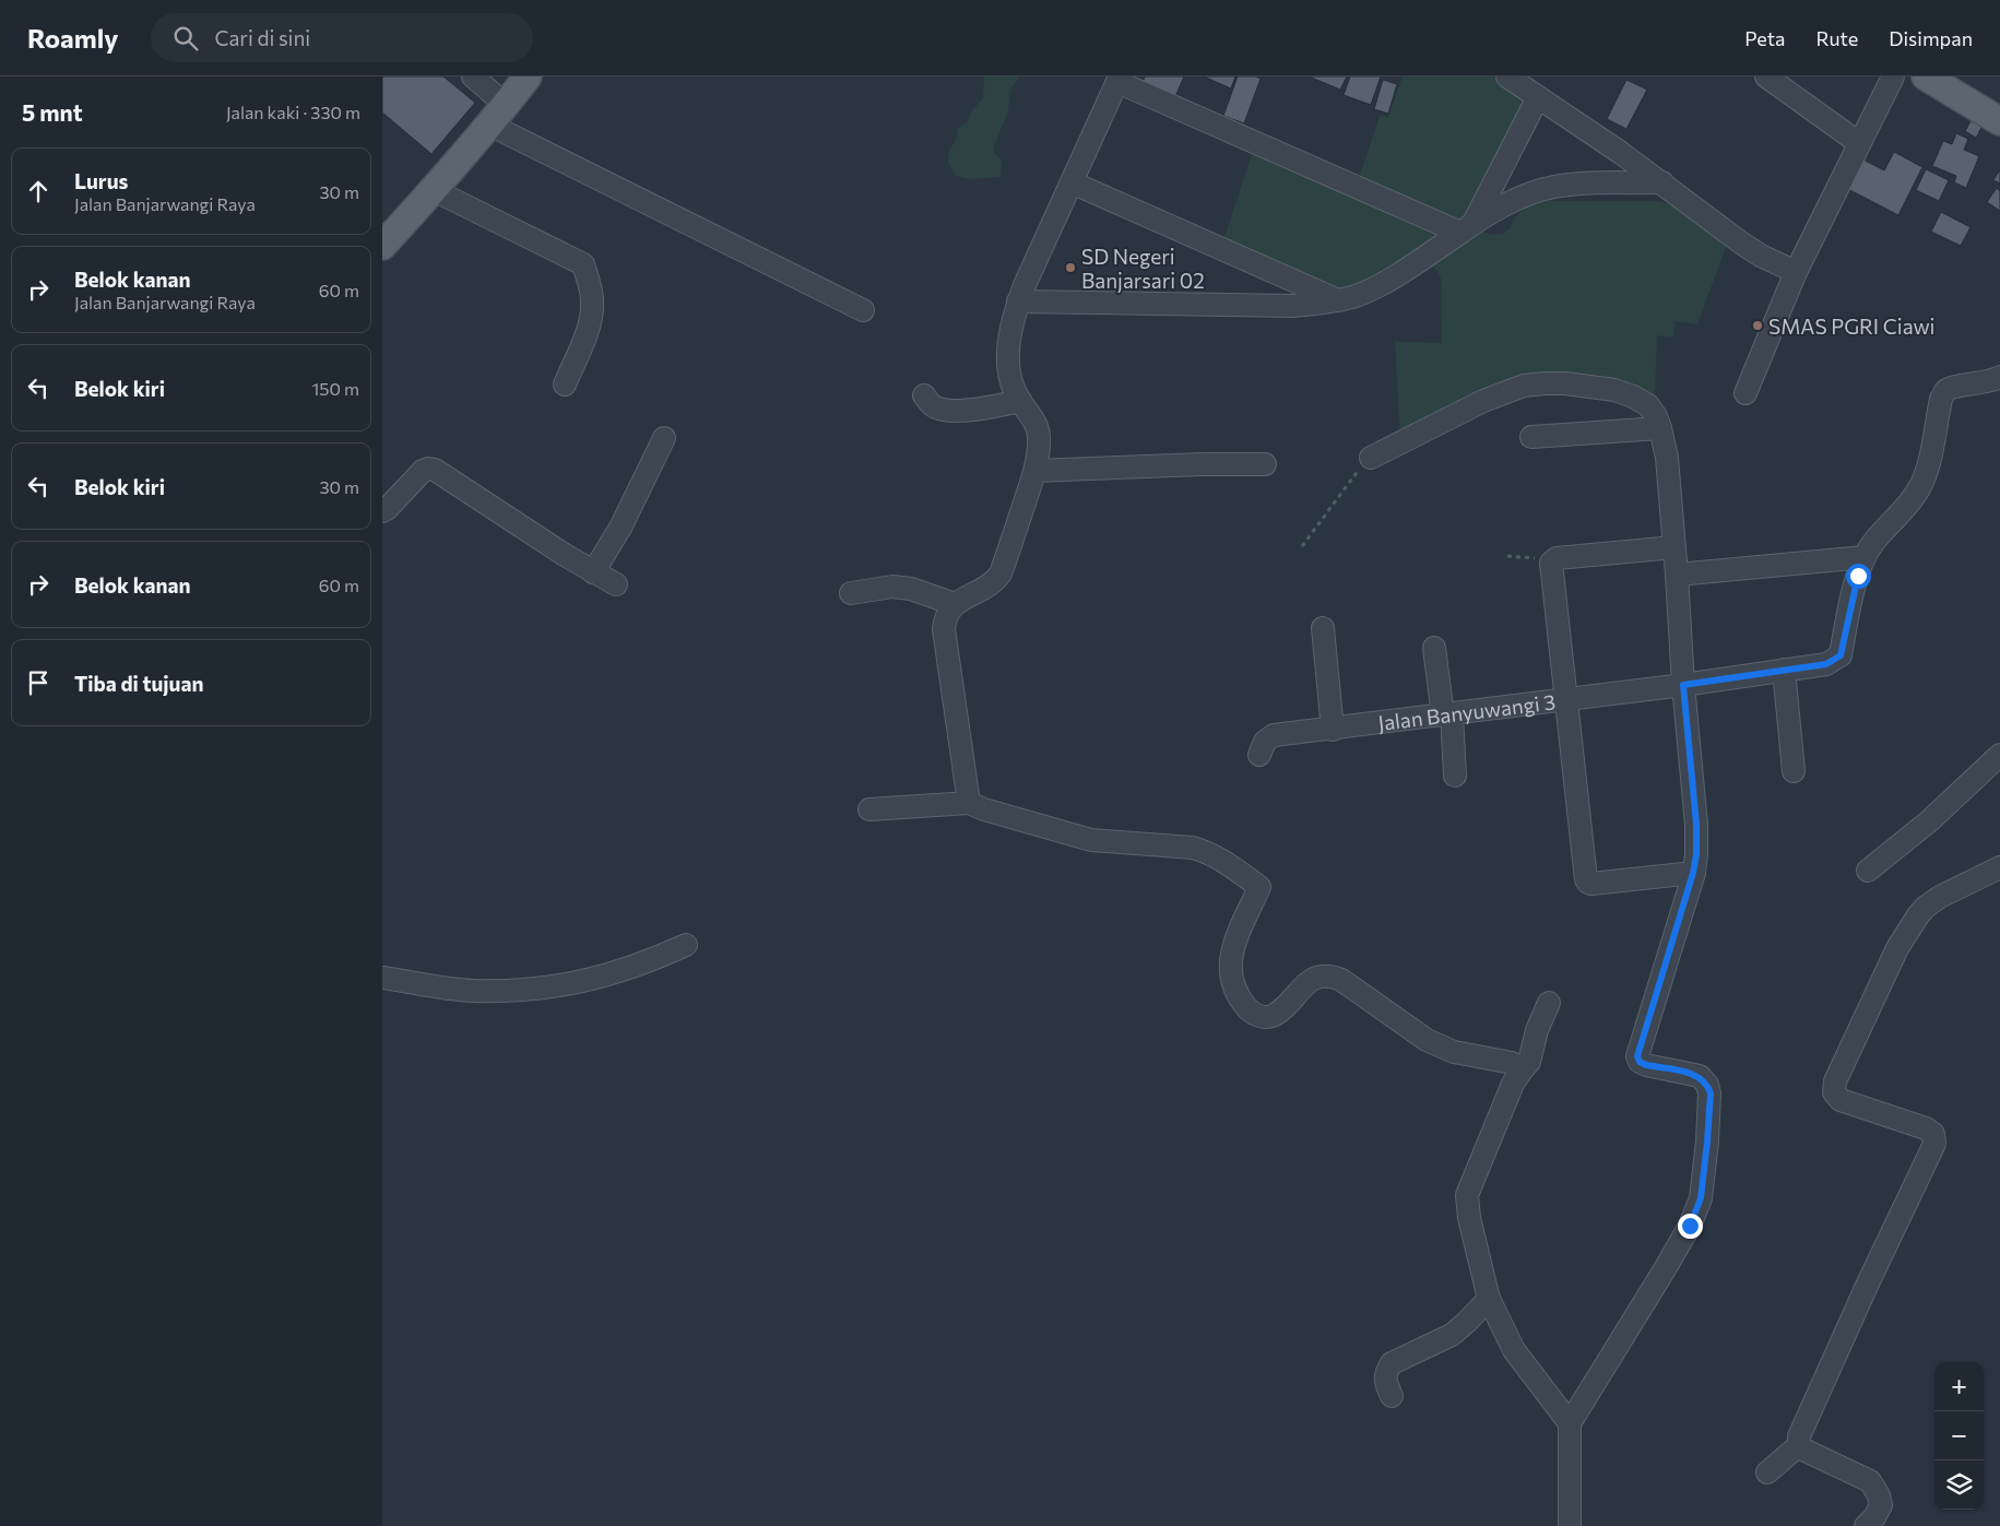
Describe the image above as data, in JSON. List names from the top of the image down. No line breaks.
{"streets":{"street":["Jalan Banyuwangi 3"]},"places":["SD Negeri Banjarsari 02","SMAS PGRI Ciawi"],"page":{"header":"Roamly","search":"Cari di sini","nav":["Peta","Rute","Disimpan"],"heading":["5 mnt","Jalan kaki · 330 m"],"list":[["Lurus","Jalan Banjarwangi Raya","30 m"],["Belok kanan","Jalan Banjarwangi Raya","60 m"],["Belok kiri","150 m"],["Belok kiri","30 m"],["Belok kanan","60 m"],"Tiba di tujuan"],"map_buttons":["+","−"]}}
